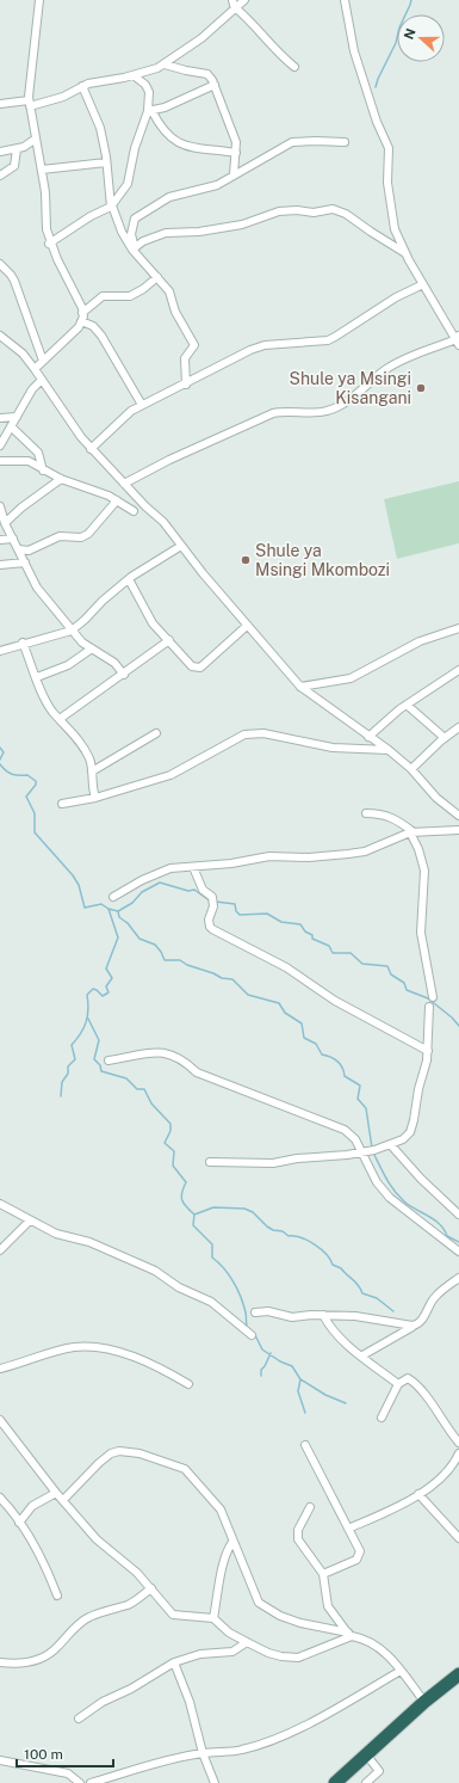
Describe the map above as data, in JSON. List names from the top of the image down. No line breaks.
{"places":["Shule ya Msingi Kisangani","Shule ya Msingi Mkombozi"],"scale_bar":"100 m","north":"left"}
